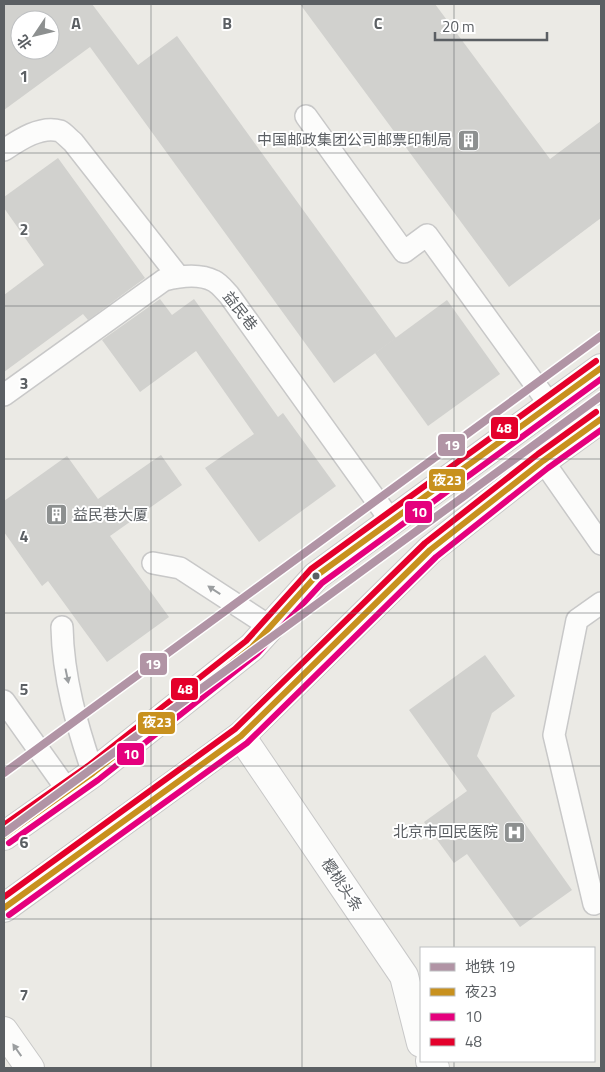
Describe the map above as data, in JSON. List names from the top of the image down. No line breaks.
{"streets":{"main road":["樱桃头条"],"lane":["益民巷"]},"places":{"building":["中国邮政集团公司邮票印制局","益民巷大厦"],"hospital":["北京市回民医院"]},"lines":["metro line 19","transit line 48","transit line 夜23","transit line 10"],"legend":["地铁 19","夜23","10","48"],"scale_bar":"20 m","north":"bottom left","grid":{"columns":["A","B","C"],"rows":["1","2","3","4","5","6","7"]}}
